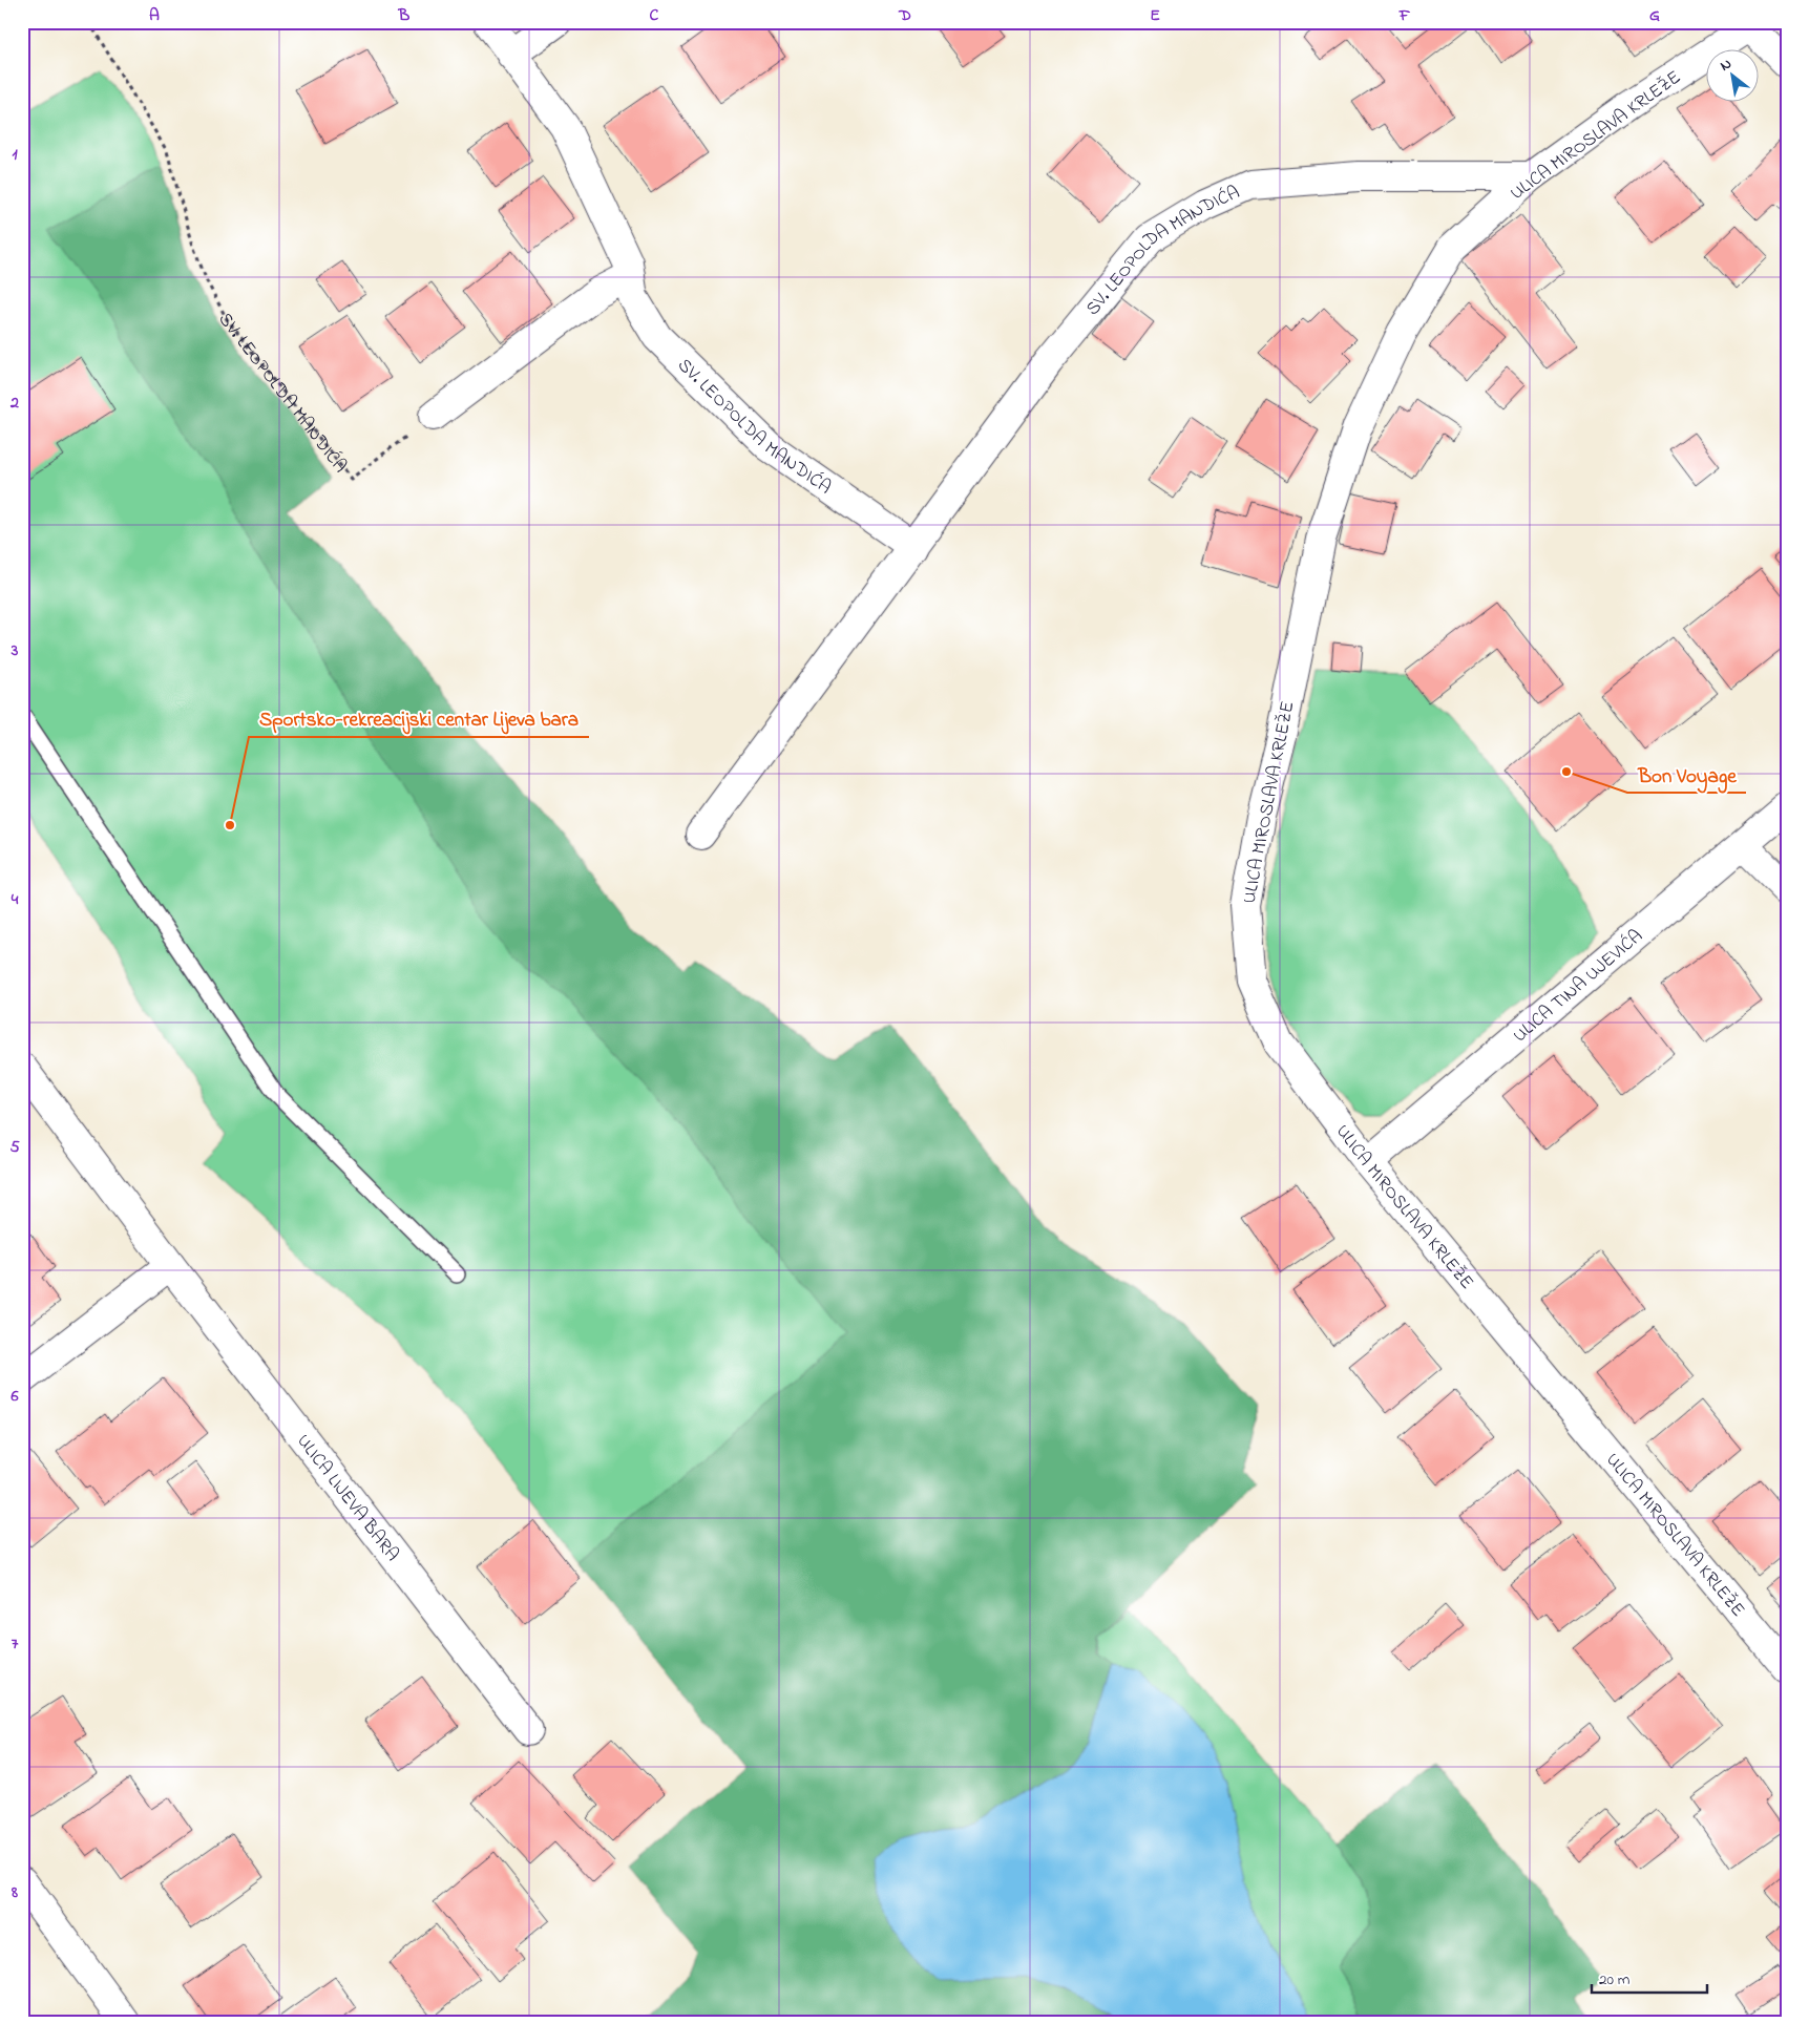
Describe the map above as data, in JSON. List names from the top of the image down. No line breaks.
{"streets":{"street":["ULICA MIROSLAVA KRLEŽE","SV. LEOPOLDA MANDIĆA","ULICA TINA UJEVIĆA","ULICA LIJEVA BARA"]},"crossings":[["ULICA MIROSLAVA KRLEŽE","SV. LEOPOLDA MANDIĆA"],["ULICA MIROSLAVA KRLEŽE","ULICA TINA UJEVIĆA"]],"places":["Bon Voyage","Sportsko-rekreacijski centar Lijeva bara"],"scale_bar":"20 m","north":"top left","grid":{"columns":["A","B","C","D","E","F","G"],"rows":["1","2","3","4","5","6","7","8"]}}
